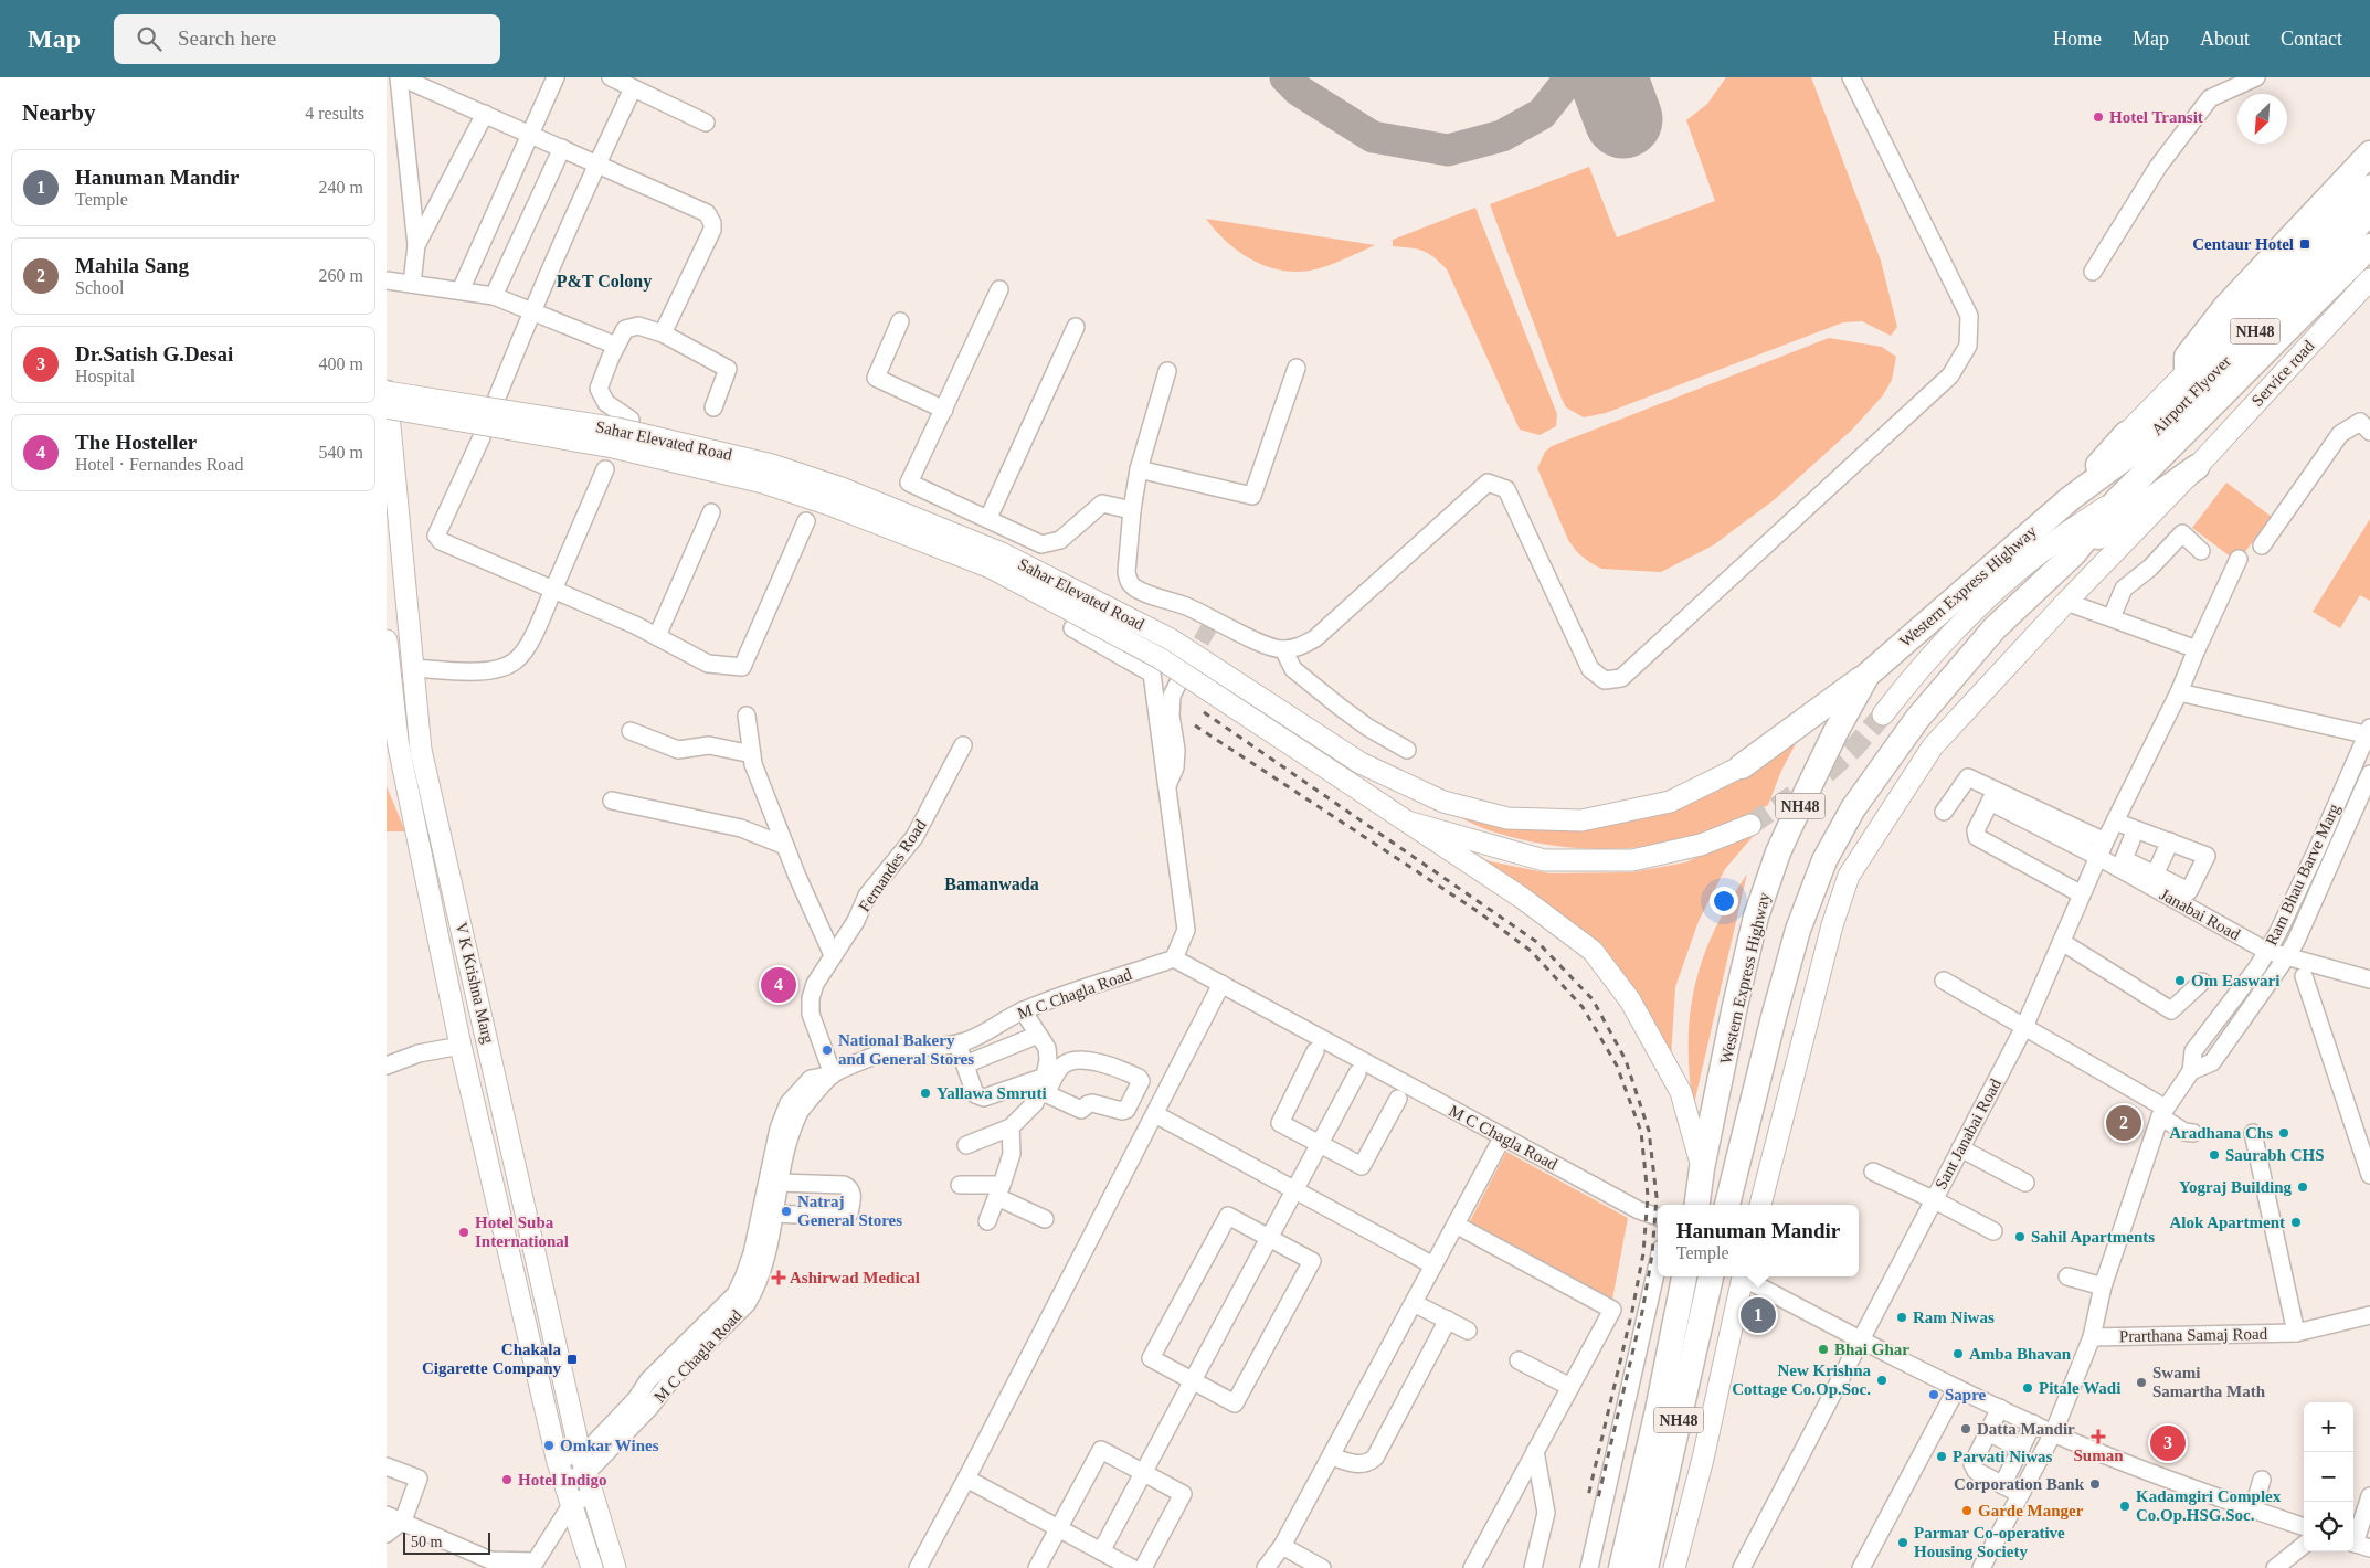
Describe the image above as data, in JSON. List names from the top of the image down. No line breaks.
{"streets":{"highway":["NH48","Airport Flyover","Western Express Highway"],"main road":["Service road","Sahar Elevated Road","V K Krishna Marg"],"street":["Fernandes Road","Ram Bhau Barve Marg","Janabai Road","M C Chagla Road","Sant Janabai Road","Prarthana Samaj Road"]},"crossings":[["NH48","Airport Flyover"],["Airport Flyover","Western Express Highway"],["Sahar Elevated Road","Western Express Highway"],["Sahar Elevated Road","V K Krishna Marg"],["Fernandes Road","M C Chagla Road"],["Ram Bhau Barve Marg","Janabai Road"],["Ram Bhau Barve Marg","Prarthana Samaj Road"],["Janabai Road","Sant Janabai Road"],["V K Krishna Marg","M C Chagla Road"]],"districts":["P&T Colony","Bamanwada"],"places":{"other":["Hotel Transit","Om Easwari","National Bakery and General Stores","Yallawa Smruti","Aradhana Chs","Saurabh CHS","Yograj Building","Natraj General Stores","Alok Apartment","Hotel Suba International","Sahil Apartments","Ram Niwas","Bhai Ghar","Amba Bhavan","New Krishna Cottage Co.Op.Soc.","Swami Samartha Math","Pitale Wadi","Sapre","Datta Mandir","Omkar Wines","Parvati Niwas","Hotel Indigo","Corporation Bank","Kadamgiri Complex Co.Op.HSG.Soc.","Garde Manger","Parmar Co-operative Housing Society"],"transit":["Centaur Hotel","Chakala Cigarette Company"],"health":["Ashirwad Medical","Suman"]},"scale_bar":"50 m","north":"bottom left","page":{"header":"Map","search":"Search here","nav":["Home","Map","About","Contact"],"heading":["Nearby","4 results"],"list":[{"mark":"1","name":"Hanuman Mandir","note":"Temple","value":"240 m"},{"mark":"2","name":"Mahila Sang","note":"School","value":"260 m"},{"mark":"3","name":"Dr.Satish G.Desai","note":"Hospital","value":"400 m"},{"mark":"4","name":"The Hosteller","note":"Hotel · Fernandes Road","value":"540 m"}],"pins":["4","2","1","3"],"popup":["Hanuman Mandir","Temple"],"map_buttons":["+","−"],"scale":"50 m"}}
